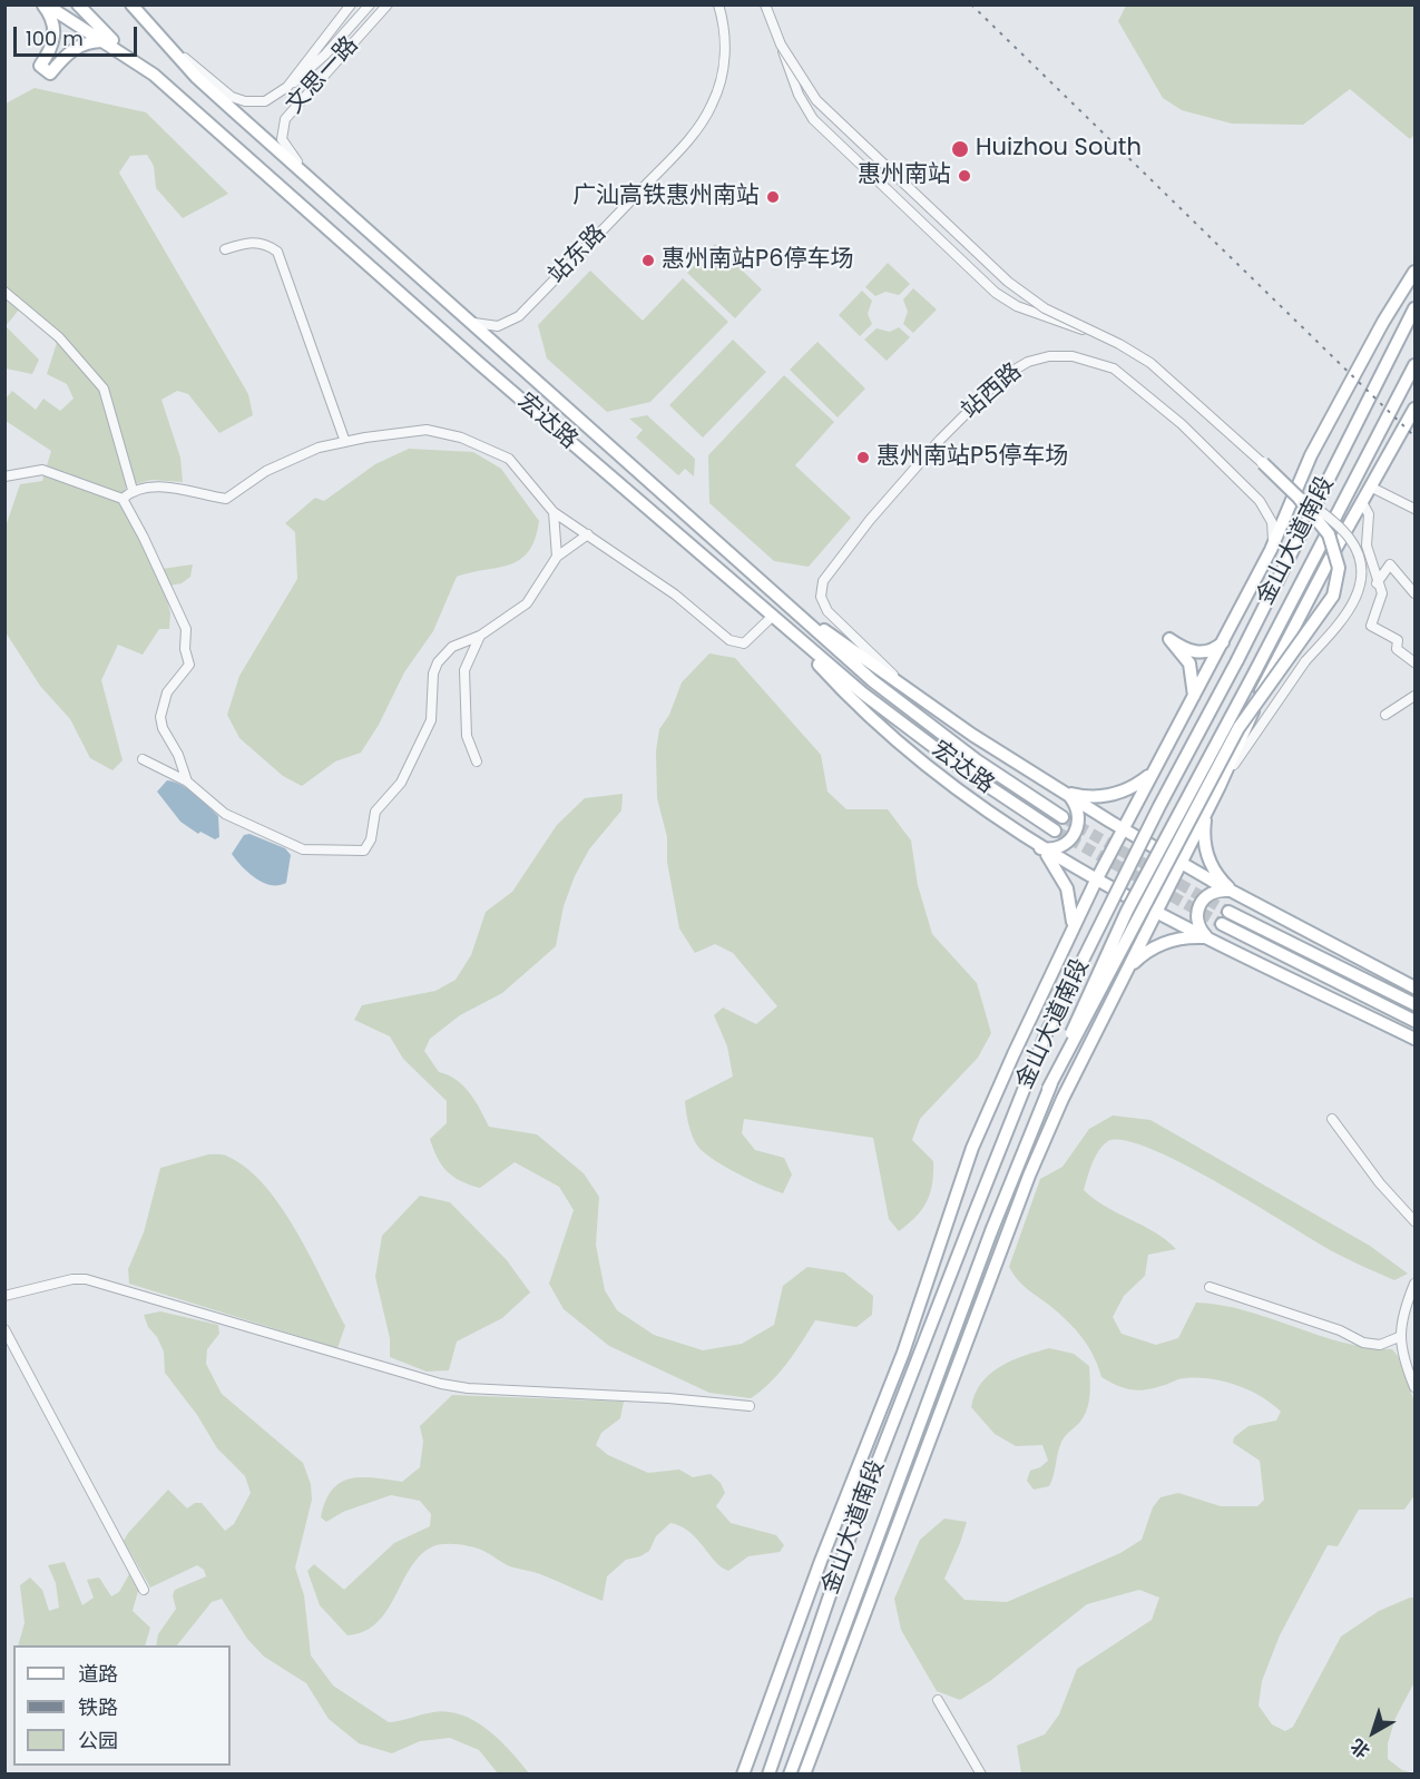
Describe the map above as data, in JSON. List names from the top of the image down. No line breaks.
{"streets":{"main road":["宏达路","金山大道南段"],"street":["文思一路","站东路","站西路"]},"crossings":[["文思一路","宏达路"],["站东路","宏达路"]],"places":["Huizhou South","惠州南站","广汕高铁惠州南站","惠州南站P6停车场","惠州南站P5停车场"],"legend":["道路","铁路","公园"],"scale_bar":"100 m","north":"bottom left"}
